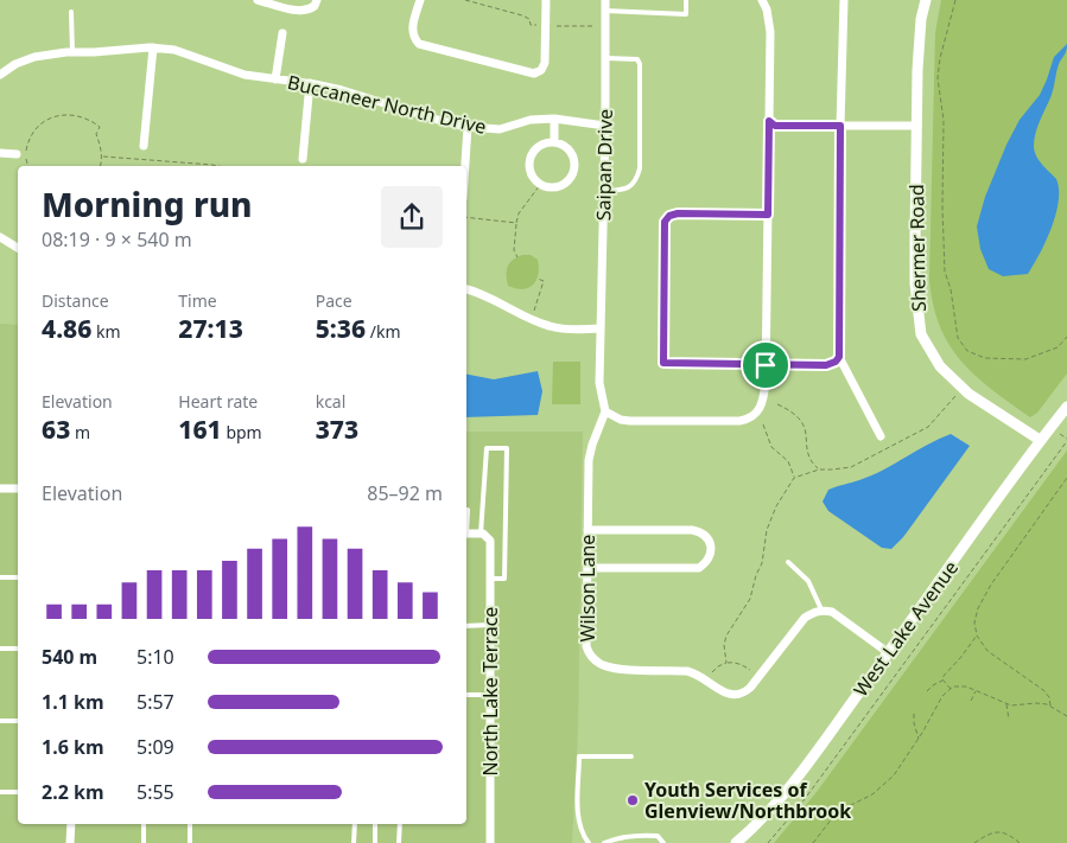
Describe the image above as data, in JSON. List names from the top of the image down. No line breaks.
{"streets":{"street":["Buccaneer North Drive","Saipan Drive","Shermer Road","Wilson Lane","West Lake Avenue","North Lake Terrace"]},"crossings":[["Buccaneer North Drive","Saipan Drive"],["Saipan Drive","Wilson Lane"],["Shermer Road","West Lake Avenue"]],"places":["Youth Services of Glenview/Northbrook"],"page":{"heading":["Morning run","08:19 · 9 × 540 m"],"stats":[["Distance","4.86 km"],["Time","27:13"],["Pace","5:36 /km"],["Elevation","63 m"],["Heart rate","161 bpm"],["kcal","373"]],"chart":["Elevation","85–92 m"],"list":[{"name":"540 m","note":"5:10"},{"name":"1.1 km","note":"5:57"},{"name":"1.6 km","note":"5:09"},{"name":"2.2 km","note":"5:55"}]}}
